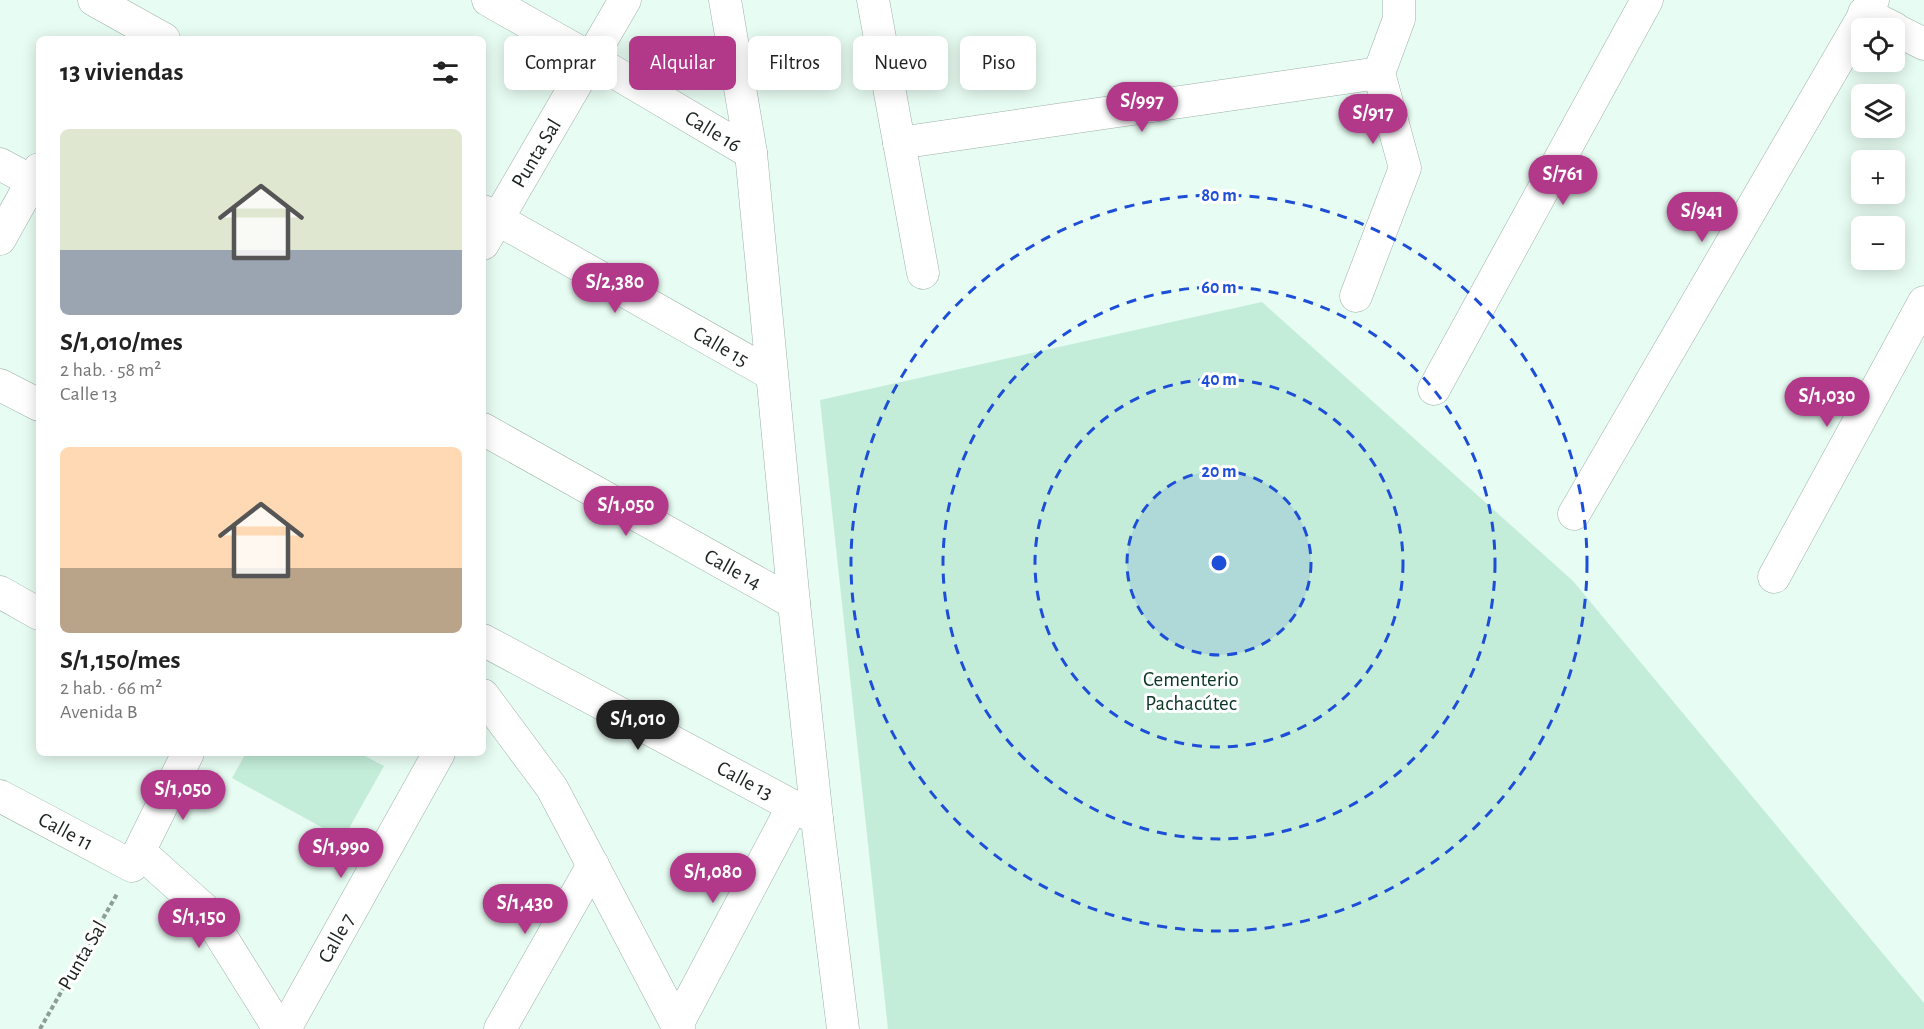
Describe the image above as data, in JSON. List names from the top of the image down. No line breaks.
{"streets":{"street":["Calle 16","Punta Sal","Calle 15","Calle 14","Calle 13","Calle 11","Calle 7"]},"crossings":[["Punta Sal","Calle 15"],["Punta Sal","Calle 11"]],"parks":["Cementerio Pachacútec"],"page":{"map_buttons":["+","−"],"chip":["Comprar","Alquilar","Filtros","Nuevo","Piso"],"heading":"13 viviendas","price":["S/997","S/917","S/761","S/941","S/2,380","S/1,030","S/1,050","S/1,010","S/1,050","S/1,990","S/1,080","S/1,430","S/1,150"],"list":[{"name":"S/1,010/mes","note":"2 hab. · 58 m² · Calle 13"},{"name":"S/1,150/mes","note":"2 hab. · 66 m² · Avenida B"}]},"rings":["80 m","60 m","40 m","20 m"]}
